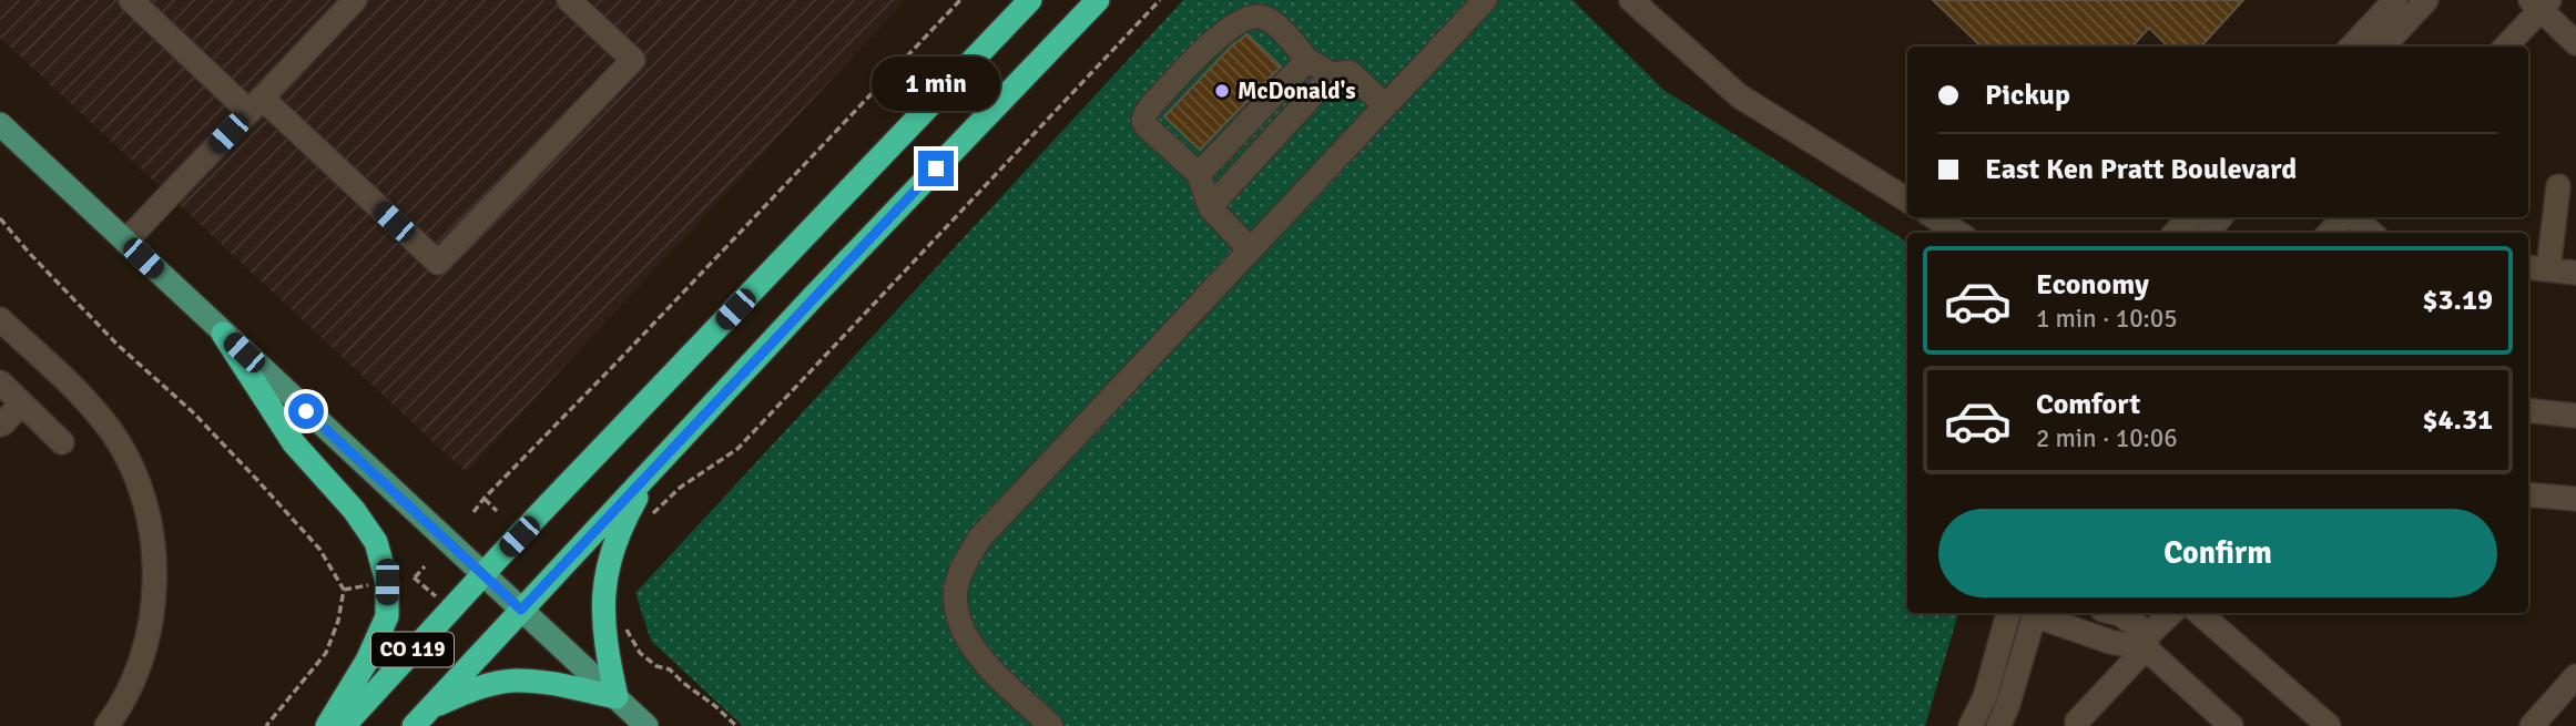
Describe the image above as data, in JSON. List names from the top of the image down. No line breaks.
{"streets":{"highway":["CO 119"]},"places":["McDonald's"],"page":{"banner":["Pickup","East Ken Pratt Boulevard"],"bubble":"1 min","list":[{"name":"Economy","note":"1 min · 10:05","value":"$3.19"},{"name":"Comfort","note":"2 min · 10:06","value":"$4.31"}],"buttons":"Confirm"}}
